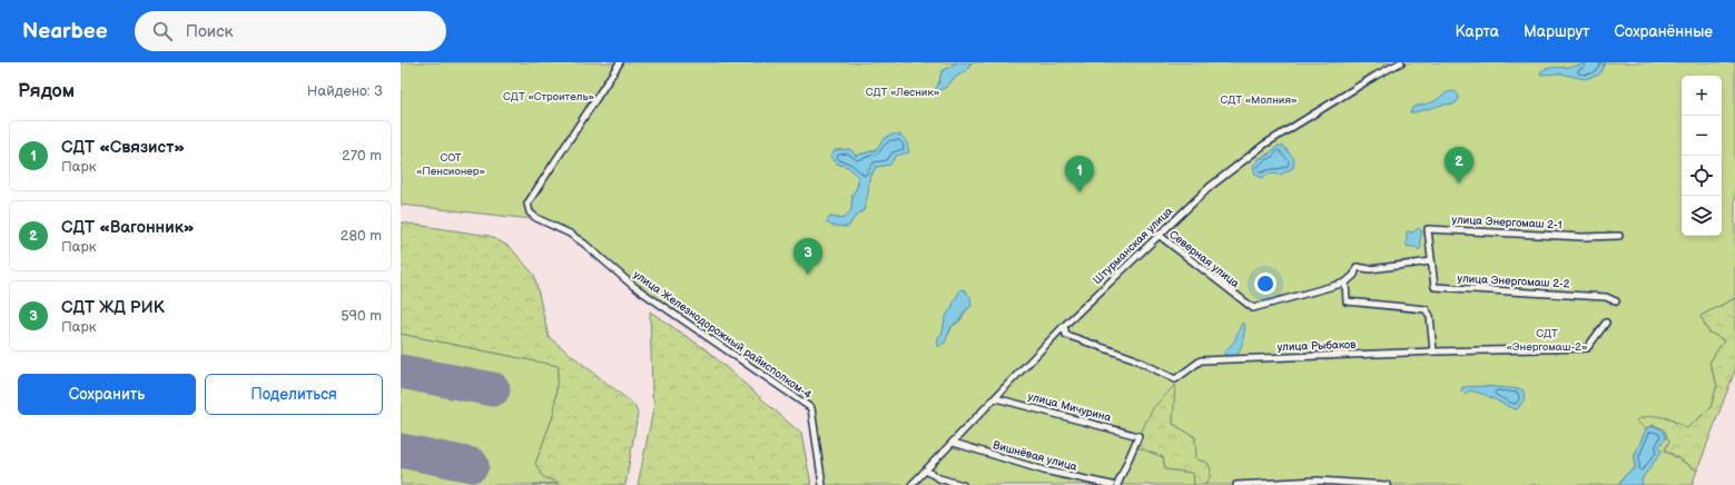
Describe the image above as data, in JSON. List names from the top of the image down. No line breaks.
{"streets":{"street":["улица Энергомаш 2-1","Штурманская улица","Северная улица","улица Энергомаш 2-2","улица Железнодорожный райисполком-4","улица Рыбаков","улица Мичурина","Вишнёвая улица"]},"crossings":[["улица Энергомаш 2-1","улица Энергомаш 2-2"],["Штурманская улица","Северная улица"],["Штурманская улица","улица Рыбаков"],["Штурманская улица","улица Мичурина"],["Штурманская улица","Вишнёвая улица"]],"parks":["СДТ «Лесник»","СДТ «Строитель»","СДТ «Молния»","СОТ «Пенсионер»","СДТ «Энергомаш-2»"],"page":{"header":"Nearbee","search":"Поиск","nav":["Карта","Маршрут","Сохранённые"],"heading":["Рядом","Найдено: 3"],"map_buttons":["+","−"],"list":[{"mark":"1","name":"СДТ «Связист»","note":"Парк","value":"270 m"},{"mark":"2","name":"СДТ «Вагонник»","note":"Парк","value":"280 m"},{"mark":"3","name":"СДТ ЖД РИК","note":"Парк","value":"590 m"}],"pins":["2","1","3"],"buttons":["Сохранить","Поделиться"]}}
